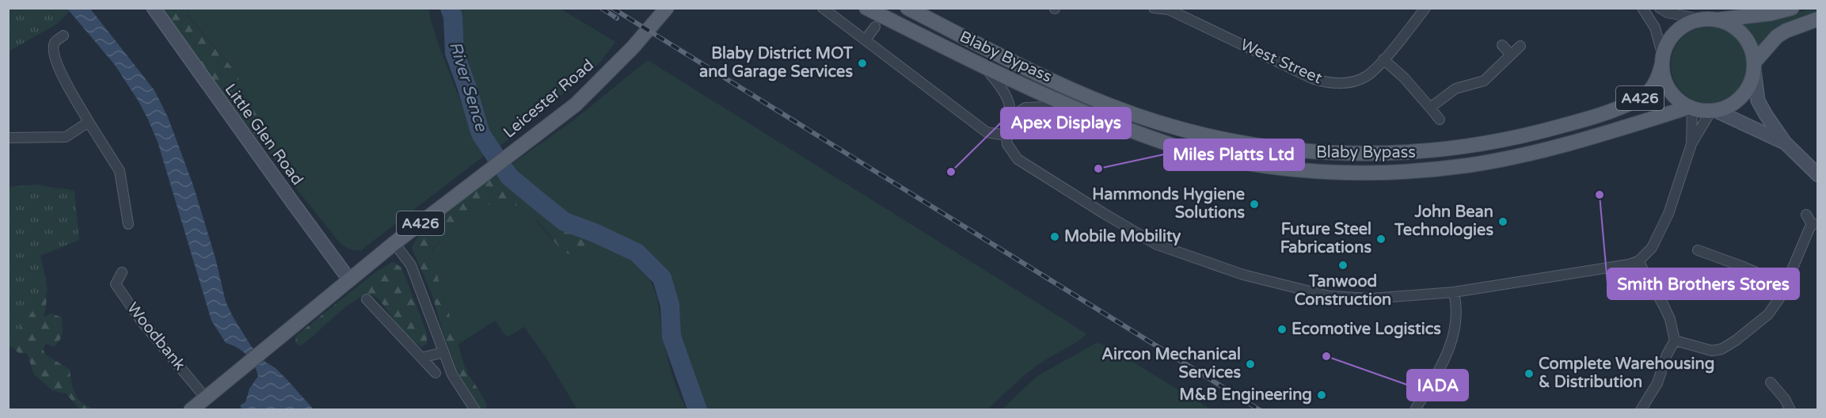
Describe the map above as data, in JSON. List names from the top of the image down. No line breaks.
{"streets":{"main road":["Blaby Bypass","A426","Leicester Road","Little Glen Road"],"street":["West Street","Woodbank"]},"crossings":[["A426","Leicester Road"],["A426","Woodbank"],["Leicester Road","Little Glen Road"],["Leicester Road","Woodbank"]],"water":["River Sence"],"places":["Blaby District MOT and Garage Services","Miles Platts Ltd","Apex Displays","Smith Brothers Stores","Hammonds Hygiene Solutions","John Bean Technologies","Mobile Mobility","Future Steel Fabrications","Tanwood Construction","Ecomotive Logistics","IADA","Aircon Mechanical Services","Complete Warehousing & Distribution","M&B Engineering"]}
